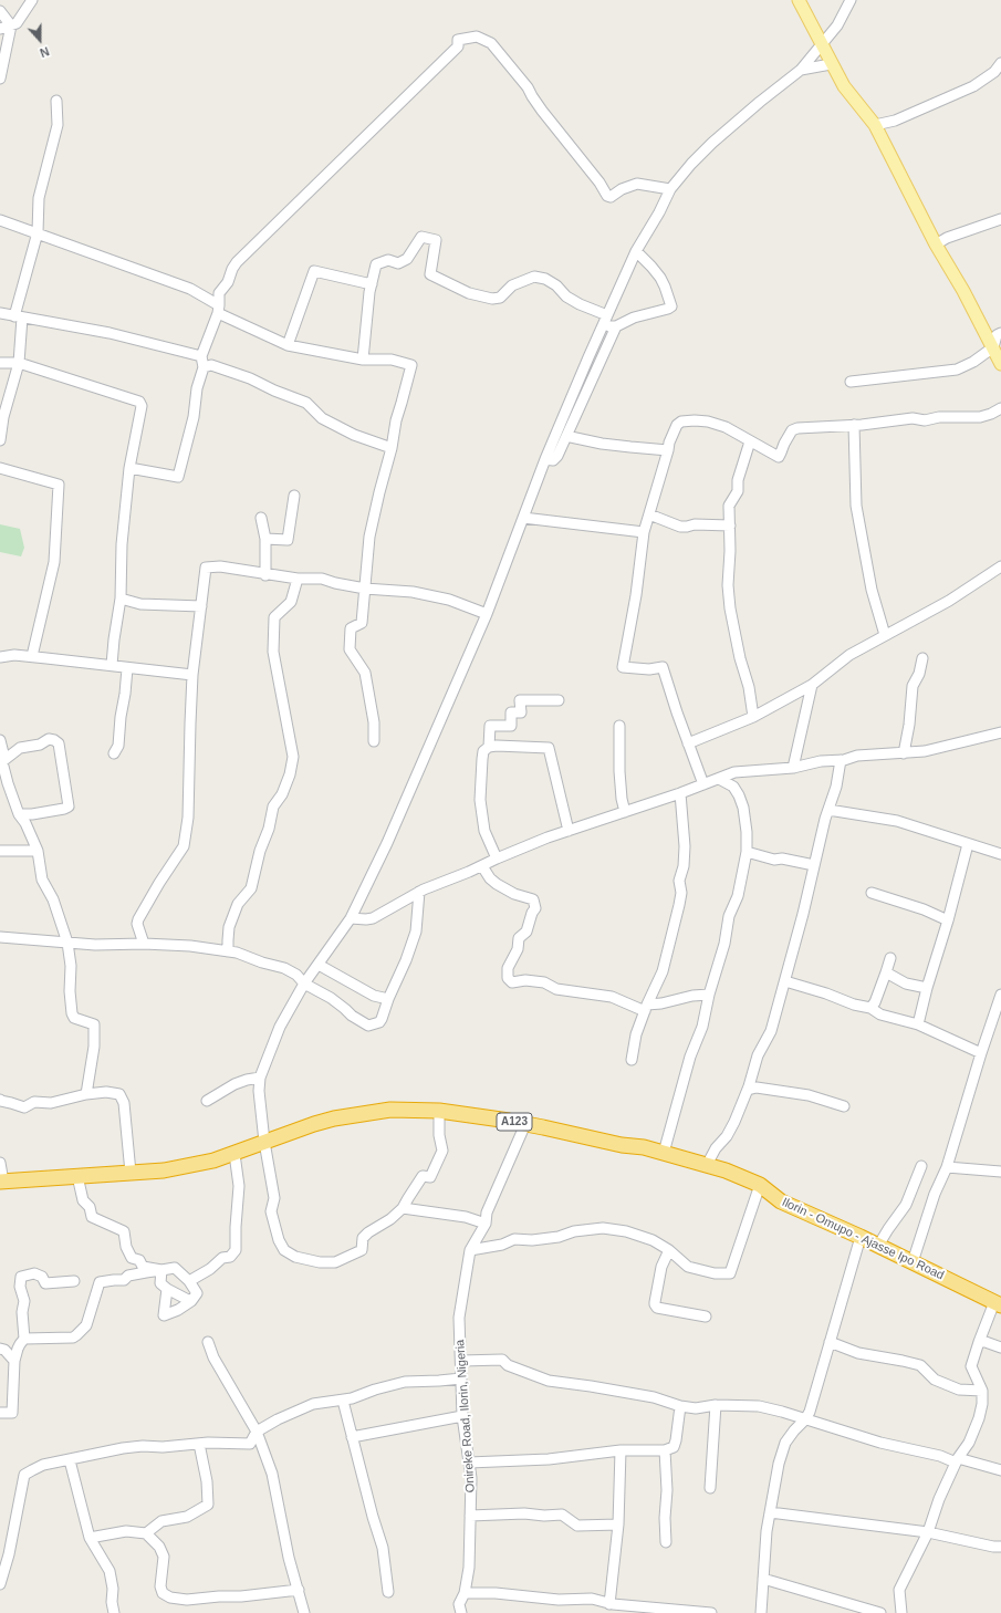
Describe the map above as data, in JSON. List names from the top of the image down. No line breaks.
{"streets":{"highway":["A123","Ilorin - Omupo - Ajasse Ipo Road"],"street":["Onireke Road, Ilorin, Nigeria"]},"crossings":[["Ilorin - Omupo - Ajasse Ipo Road","Onireke Road, Ilorin, Nigeria"]],"north":"bottom"}
